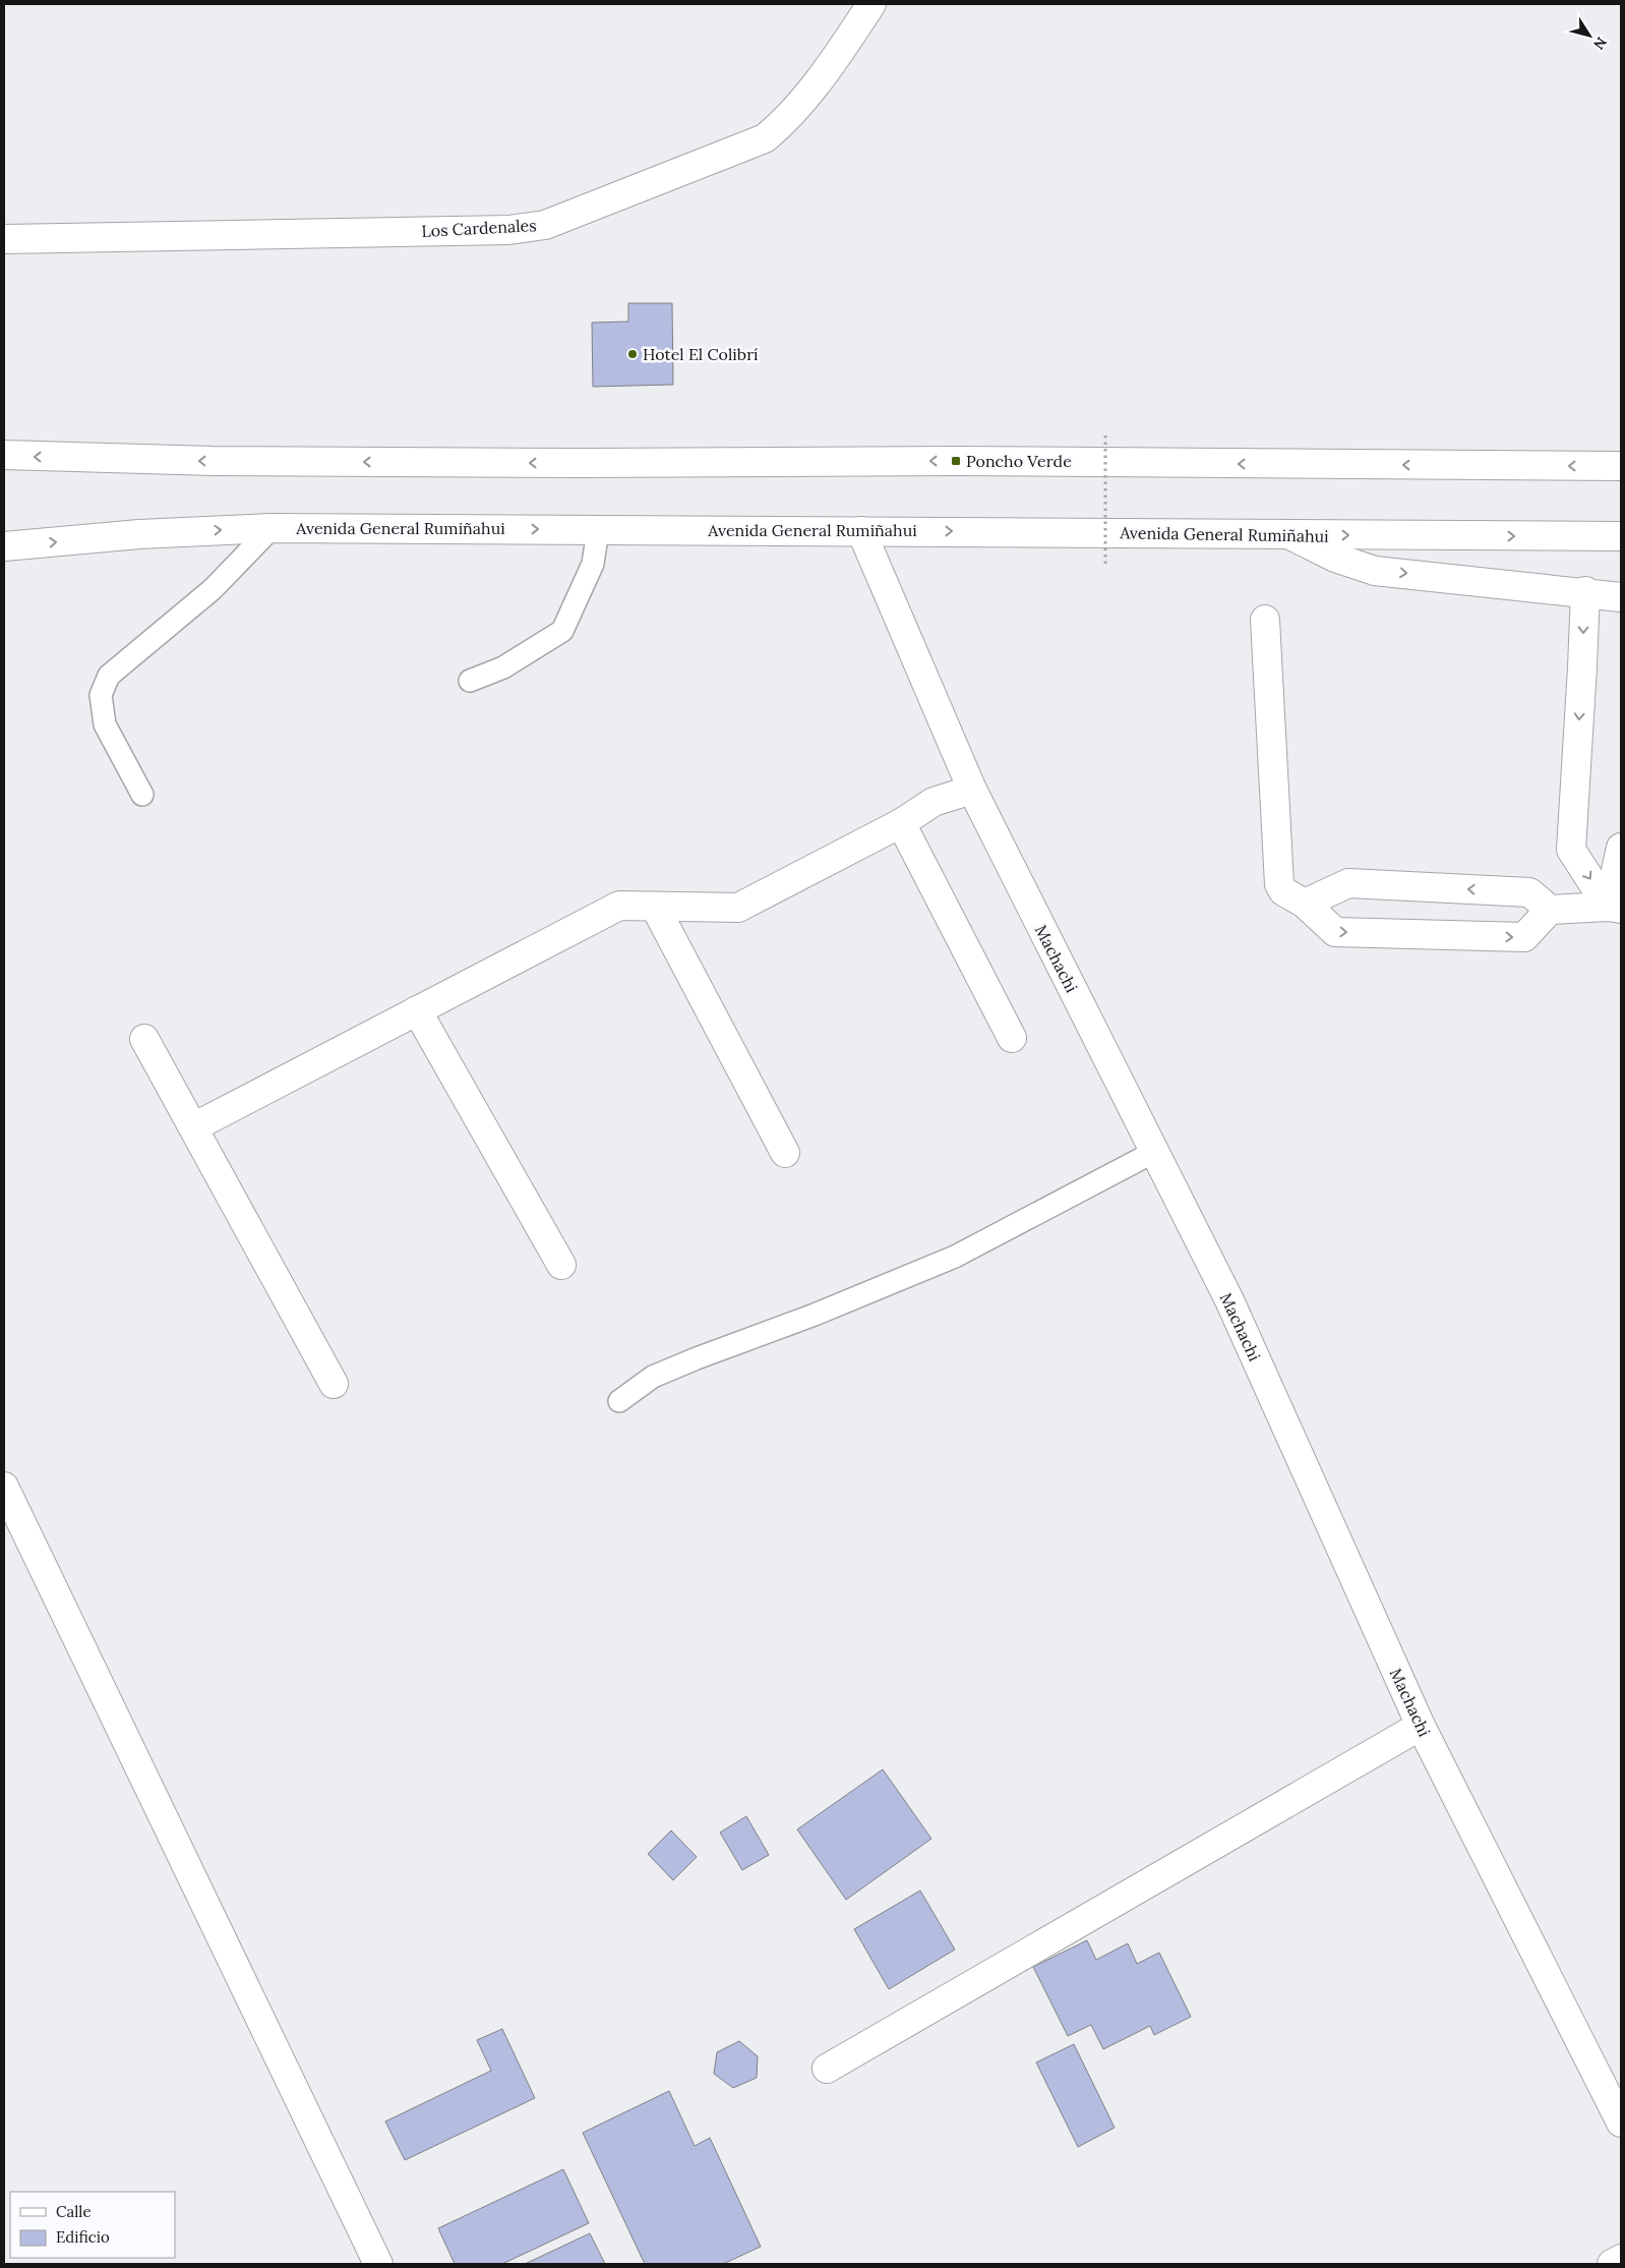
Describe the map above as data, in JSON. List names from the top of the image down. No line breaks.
{"streets":{"main road":["Los Cardenales","Avenida General Rumiñahui","Machachi"]},"crossings":[["Avenida General Rumiñahui","Machachi"]],"places":{"other":["Hotel El Colibrí"],"transit":["Poncho Verde"]},"legend":["Calle","Edificio"],"north":"bottom right"}
